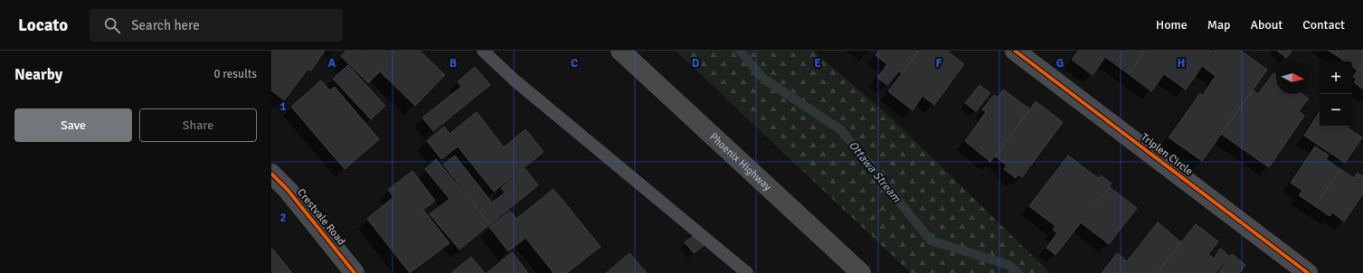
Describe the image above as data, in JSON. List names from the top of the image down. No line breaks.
{"streets":{"main road":["Phoenix Highway"],"street":["Triplen Circle","Crestvale Road"]},"water":["Ottawa Stream"],"north":"right","page":{"header":"Locato","search":"Search here","nav":["Home","Map","About","Contact"],"heading":["Nearby","0 results"],"map_buttons":["+","−"],"buttons":["Save","Share"]},"grid":{"columns":["A","B","C","D","E","F","G","H"],"rows":["1","2"]}}
